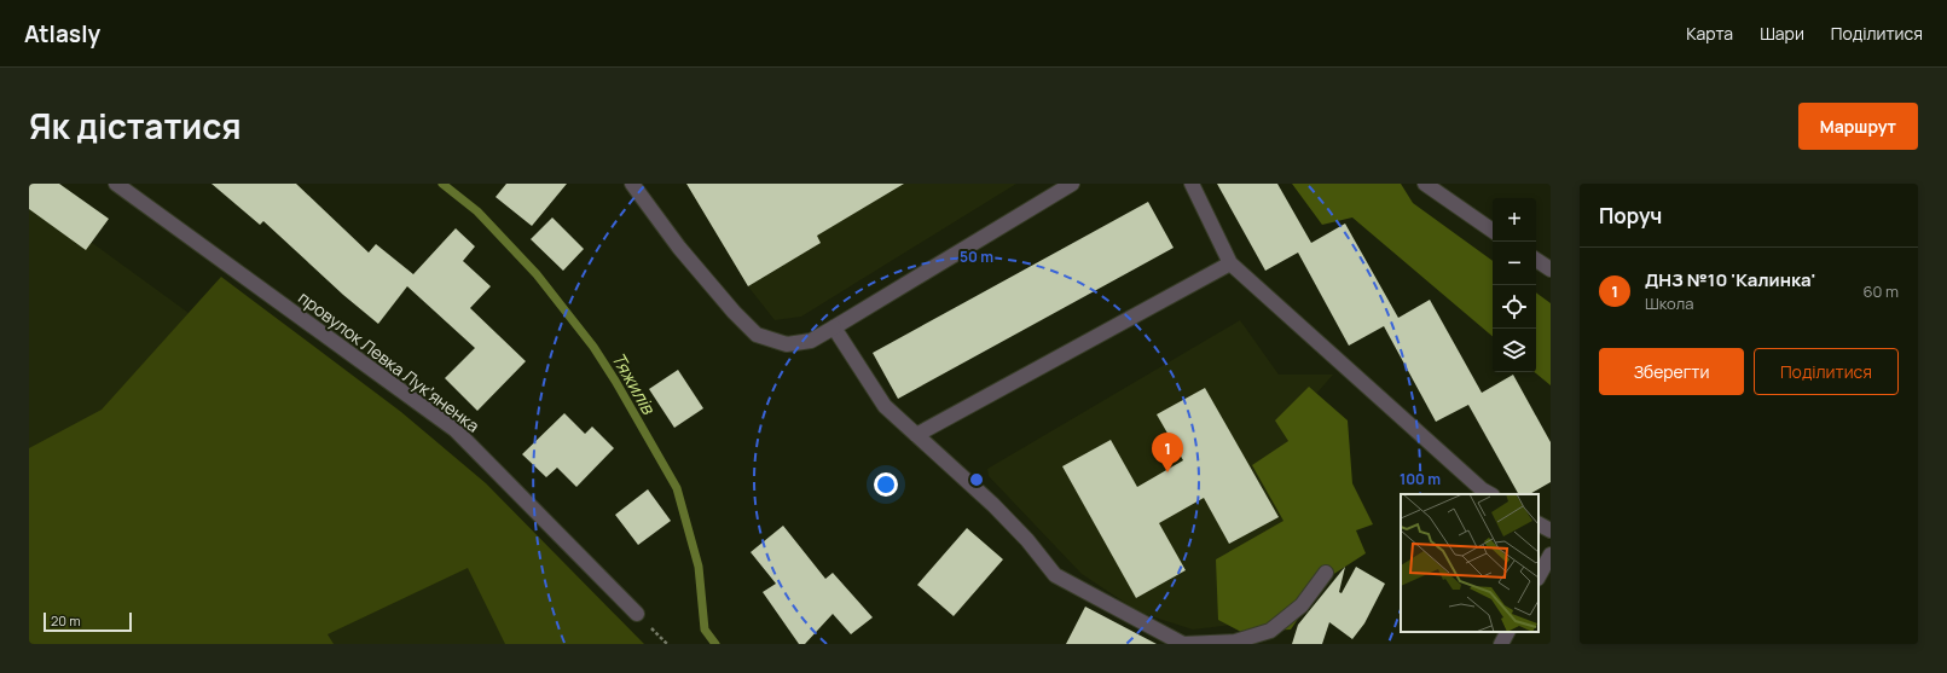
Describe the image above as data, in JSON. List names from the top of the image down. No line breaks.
{"streets":{"street":["провулок Левка Лукʼяненка"]},"water":["Тяжилів"],"scale_bar":"20 m","page":{"header":"Atlasly","nav":["Карта","Шари","Поділитися"],"title":"Як дістатися","buttons":["Маршрут",["Зберегти","Поділитися"]],"heading":"Поруч","map_buttons":["+","−"],"list":[{"mark":"1","name":"ДНЗ №10 'Калинка'","note":"Школа","value":"60 m"}],"pins":"1","scale":"20 m"},"rings":["50 m","100 m"]}
